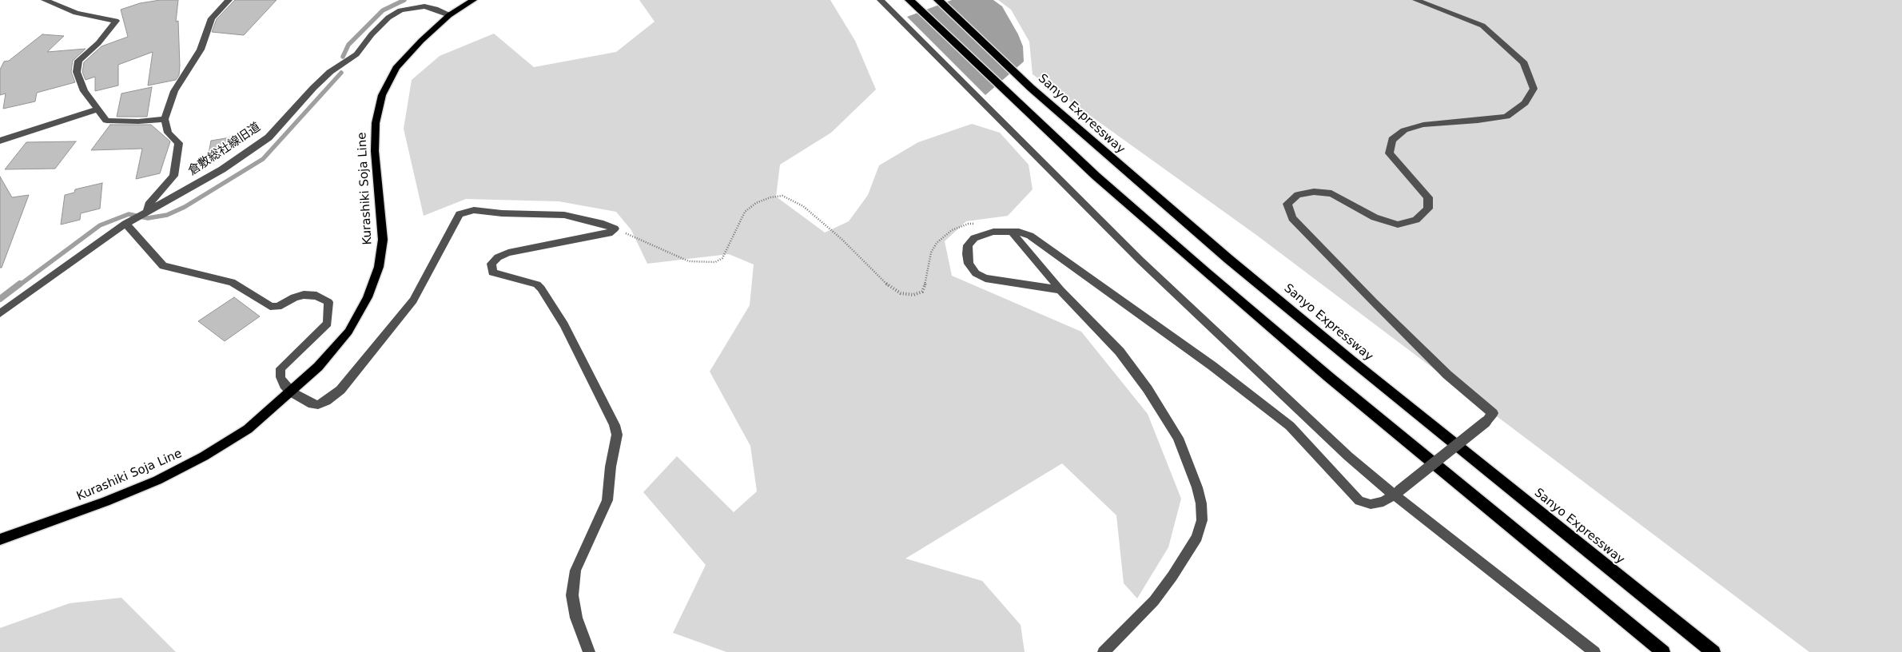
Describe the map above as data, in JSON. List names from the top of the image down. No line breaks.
{"streets":{"highway":["Sanyo Expressway"],"main road":["Kurashiki Soja Line"],"street":["倉敷総社線旧道"]},"crossings":[["倉敷総社線旧道","Kurashiki Soja Line"]]}
